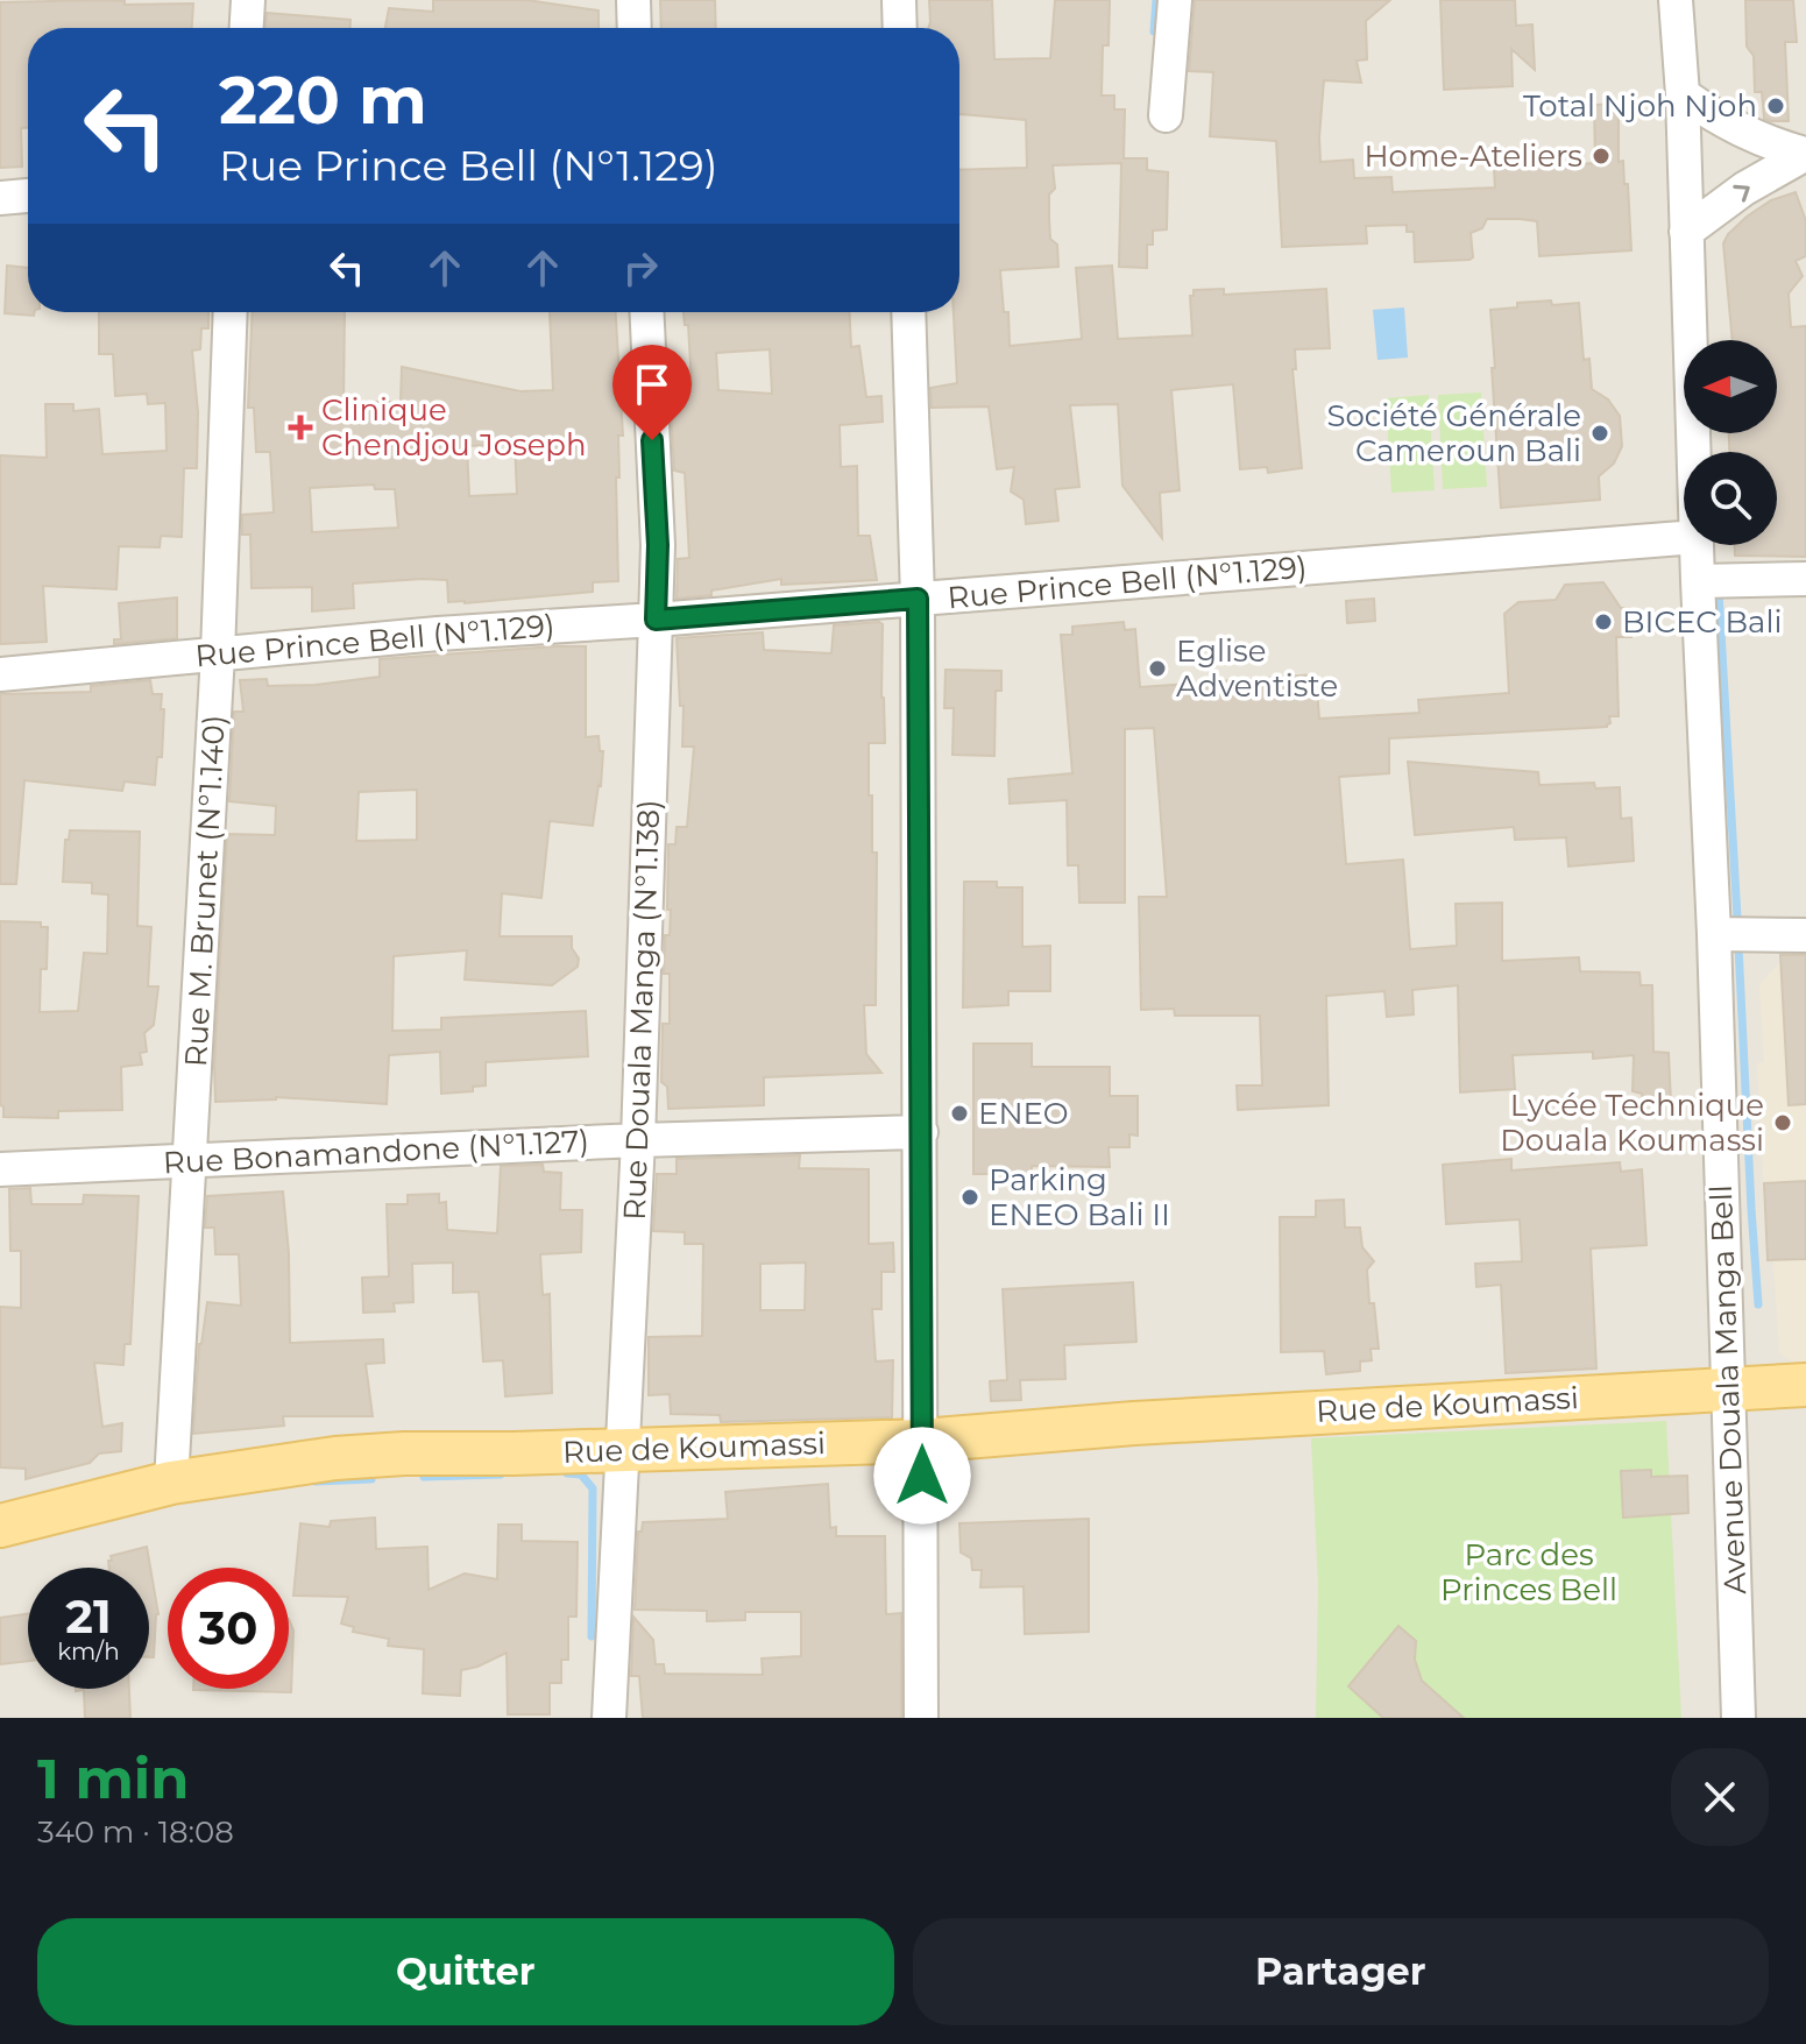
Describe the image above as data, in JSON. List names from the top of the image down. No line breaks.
{"streets":{"main road":["Rue de Koumassi"],"street":["Rue Prince Bell (N°1.129)","Rue M. Brunet (N°1.140)","Rue Douala Manga (N°1.138)","Rue Bonamandone (N°1.127)","Avenue Douala Manga Bell"]},"crossings":[["Rue Prince Bell (N°1.129)","Rue M. Brunet (N°1.140)"],["Rue Prince Bell (N°1.129)","Rue Douala Manga (N°1.138)"],["Rue M. Brunet (N°1.140)","Rue Bonamandone (N°1.127)"],["Rue M. Brunet (N°1.140)","Rue de Koumassi"],["Rue Douala Manga (N°1.138)","Rue Bonamandone (N°1.127)"],["Rue Douala Manga (N°1.138)","Rue de Koumassi"],["Avenue Douala Manga Bell","Rue de Koumassi"]],"parks":["Parc des Princes Bell"],"places":{"other":["Total Njoh Njoh","Home-Ateliers","Société Générale Cameroun Bali","BICEC Bali","Eglise Adventiste","ENEO","Lycée Technique Douala Koumassi","Parking ENEO Bali II"],"health":["Clinique Chendjou Joseph"]},"north":"left","page":{"turn":["220 m","Rue Prince Bell (N°1.129)"],"speed":"21 km/h","limit":"30","heading":["1 min","340 m · 18:08"],"buttons":["Quitter","Partager"]}}
